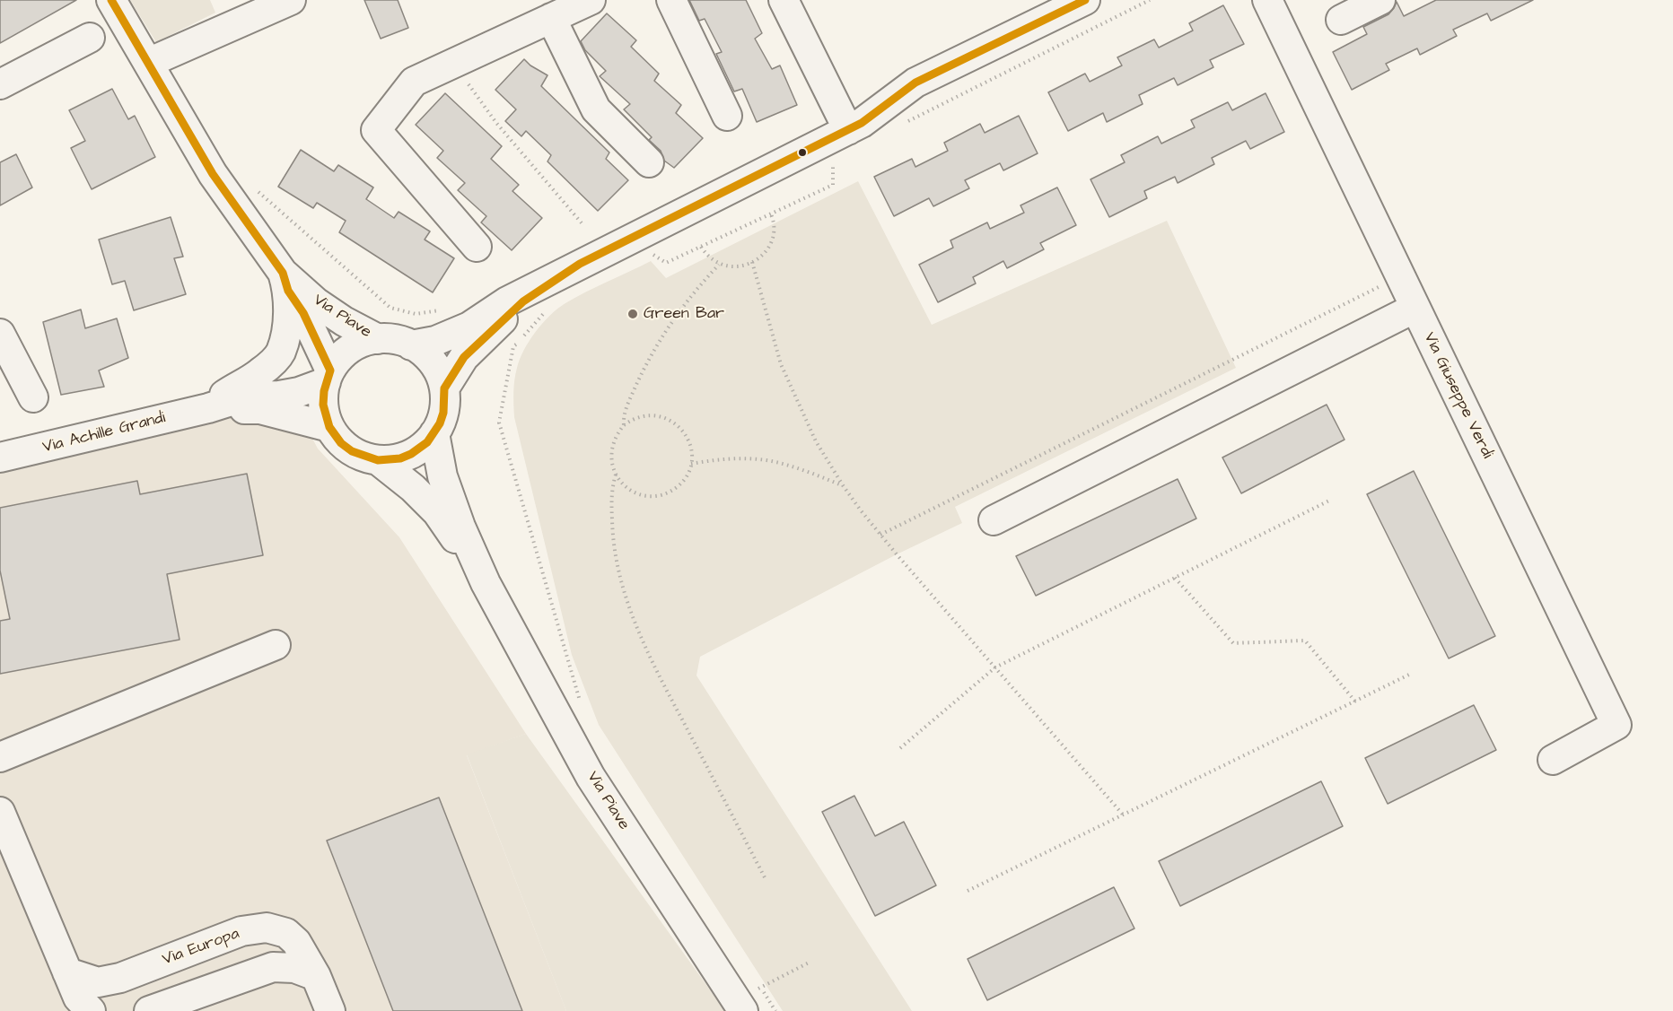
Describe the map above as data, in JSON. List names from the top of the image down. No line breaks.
{"streets":{"street":["Via Piave","Via Giuseppe Verdi","Via Achille Grandi","Via Europa"]},"crossings":[["Via Piave","Via Achille Grandi"]],"places":["Green Bar"]}
